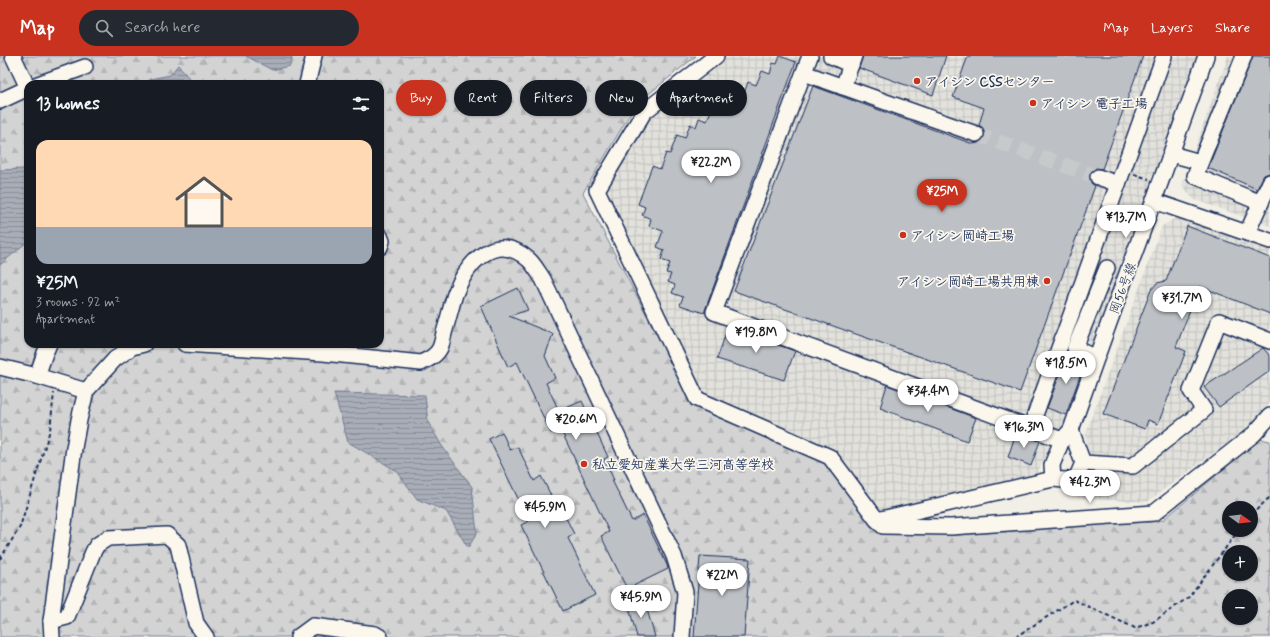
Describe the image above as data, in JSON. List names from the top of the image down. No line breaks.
{"streets":{"street":["岡56号線"]},"places":["アイシン CSSセンター","アイシン 電子工場","アイシン岡崎工場","アイシン岡崎工場共用棟","私立愛知産業大学三河高等学校"],"north":"right","page":{"header":"Map","search":"Search here","nav":["Map","Layers","Share"],"chip":["Buy","Rent","Filters","New","Apartment"],"heading":"13 homes","list":[{"name":"¥25M","note":"3 rooms · 92 m² · Apartment"}],"price":["¥22.2M","¥25M","¥13.7M","¥31.7M","¥19.8M","¥18.5M","¥34.4M","¥20.6M","¥16.3M","¥42.3M","¥45.9M","¥22M","¥45.9M"],"map_buttons":["+","−"]}}
